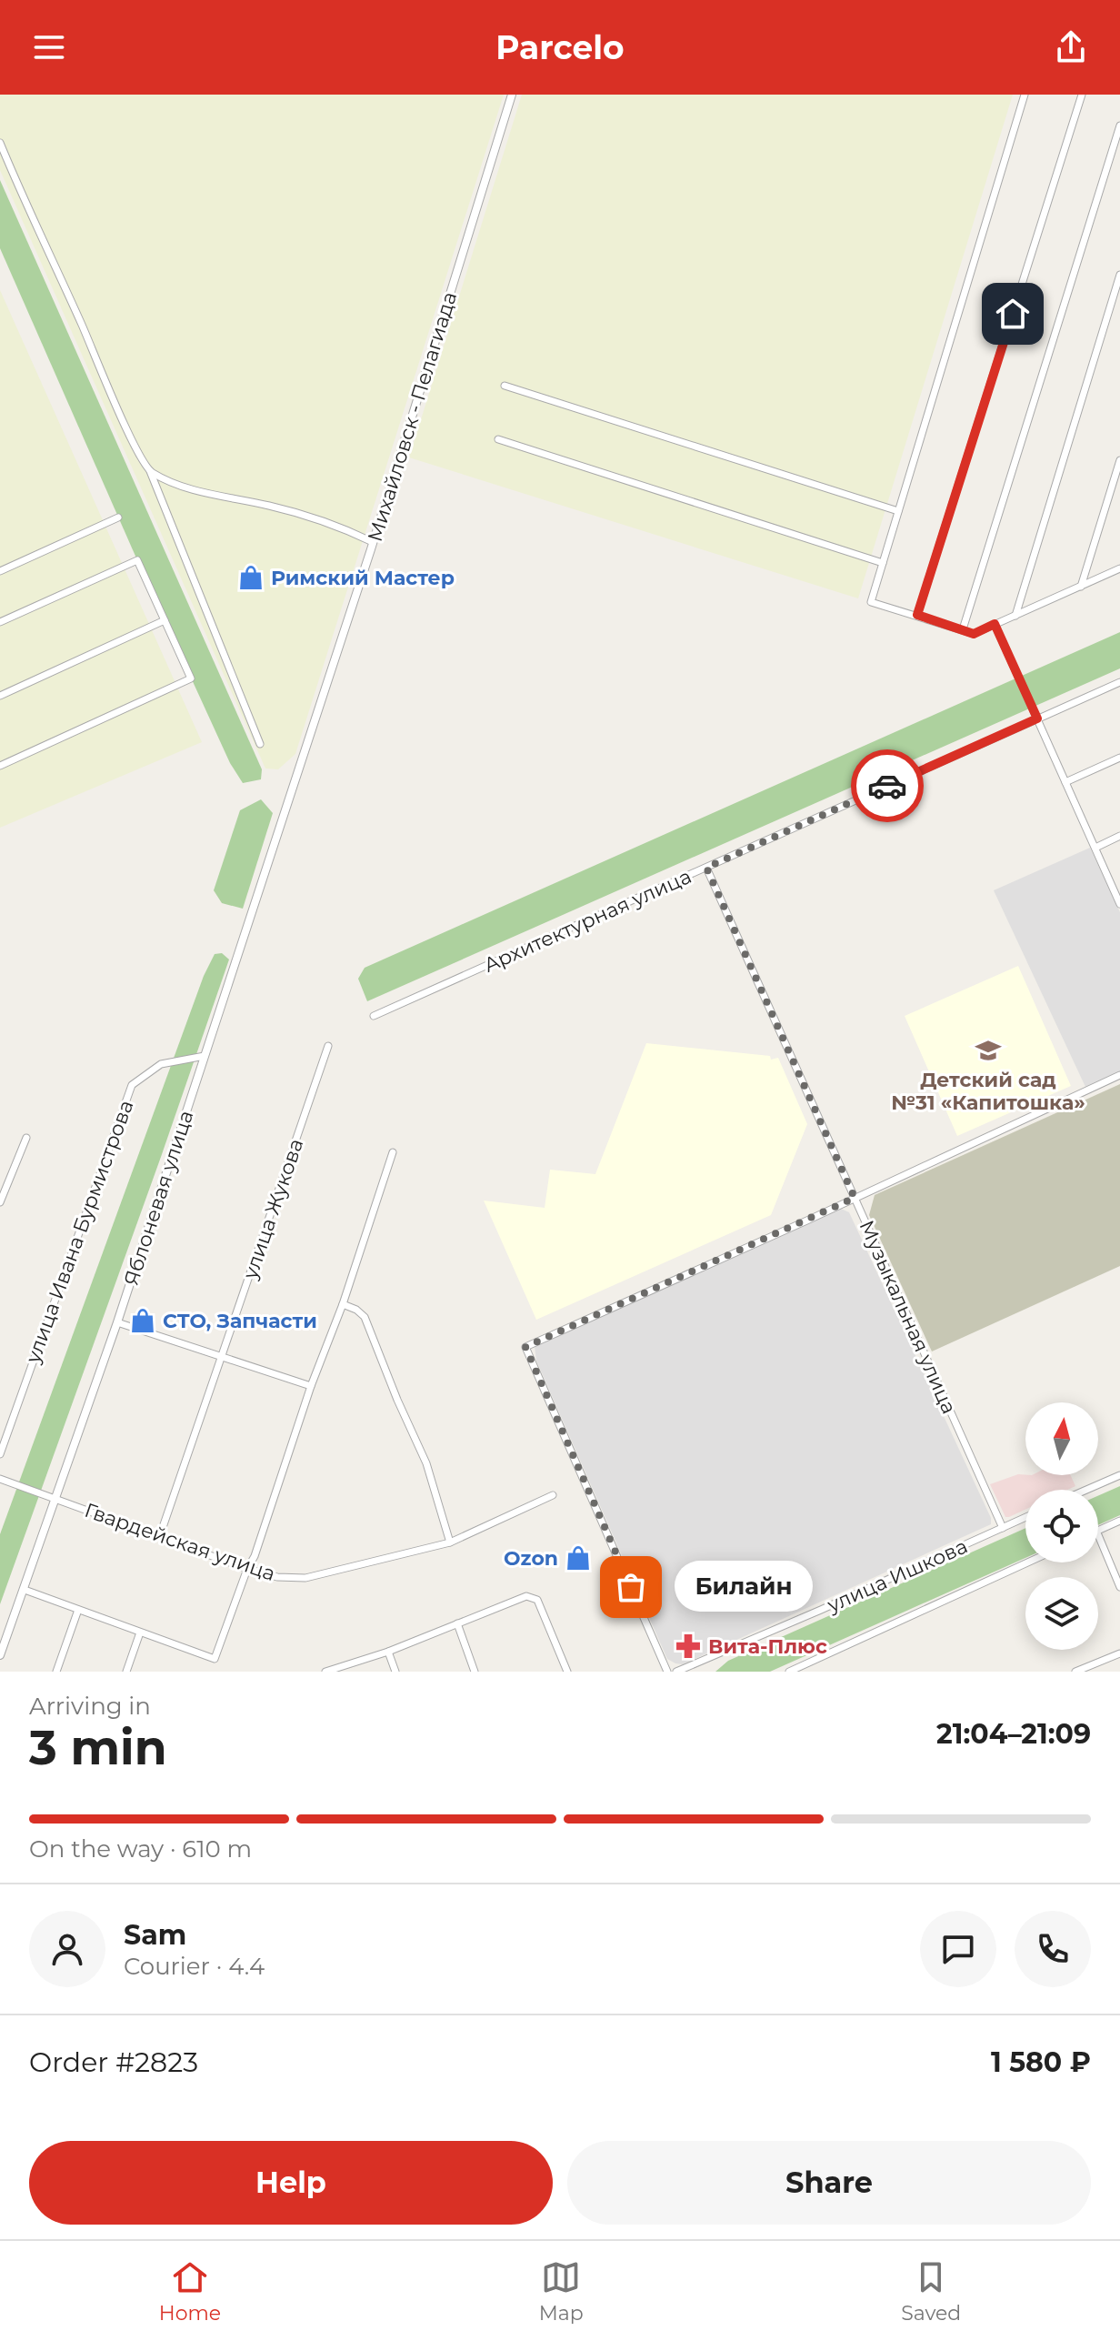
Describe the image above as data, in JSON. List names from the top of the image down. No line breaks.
{"streets":{"street":["Михайловск - Пелагиада","Архитектурная улица","Яблоневая улица","улица Жукова","улица Ивана Бурмистрова","Музыкальная улица","Гвардейская улица","улица Ишкова"]},"crossings":[["Михайловск - Пелагиада","Яблоневая улица"],["Архитектурная улица","Музыкальная улица"],["Яблоневая улица","улица Ивана Бурмистрова"],["Яблоневая улица","Гвардейская улица"],["улица Жукова","Гвардейская улица"],["Музыкальная улица","улица Ишкова"]],"places":{"shop":["Римский Мастер","СТО, Запчасти","Ozon"],"school or university":["Детский сад №31 «Капитошка»"],"other":["Билайн"],"pharmacy":["Вита-Плюс"]},"north":"top","page":{"header":"Parcelo","bubble":"Билайн","heading":["3 min","Arriving in","21:04–21:09"],"panel":["Sam","Courier · 4.4","Order #2823","1 580 ₽"],"bar":"On the way · 610 m","buttons":["Help","Share"],"tabs":["Home","Map","Saved"]}}
